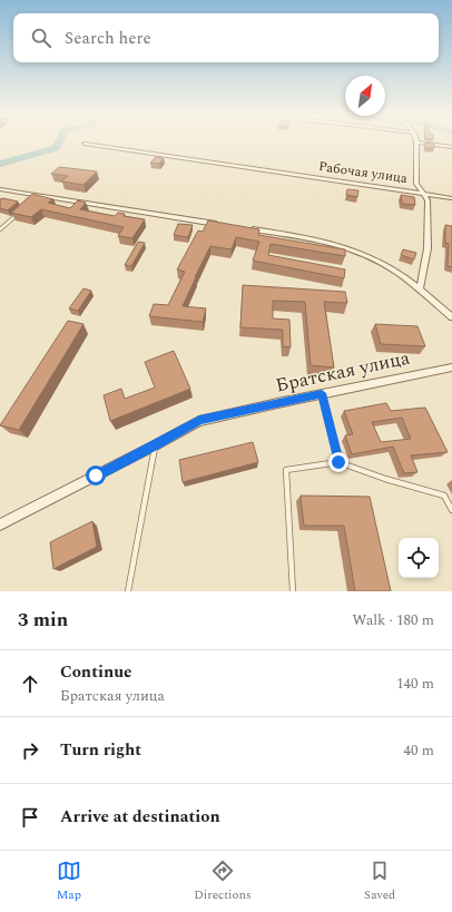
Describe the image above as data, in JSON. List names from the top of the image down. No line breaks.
{"streets":{"street":["Рабочая улица","Братская улица"]},"north":"top right","page":{"search":"Search here","heading":["3 min","Walk · 180 m"],"list":[["Continue","Братская улица","140 m"],["Turn right","40 m"],"Arrive at destination"],"nav":["Map","Directions","Saved"]}}
